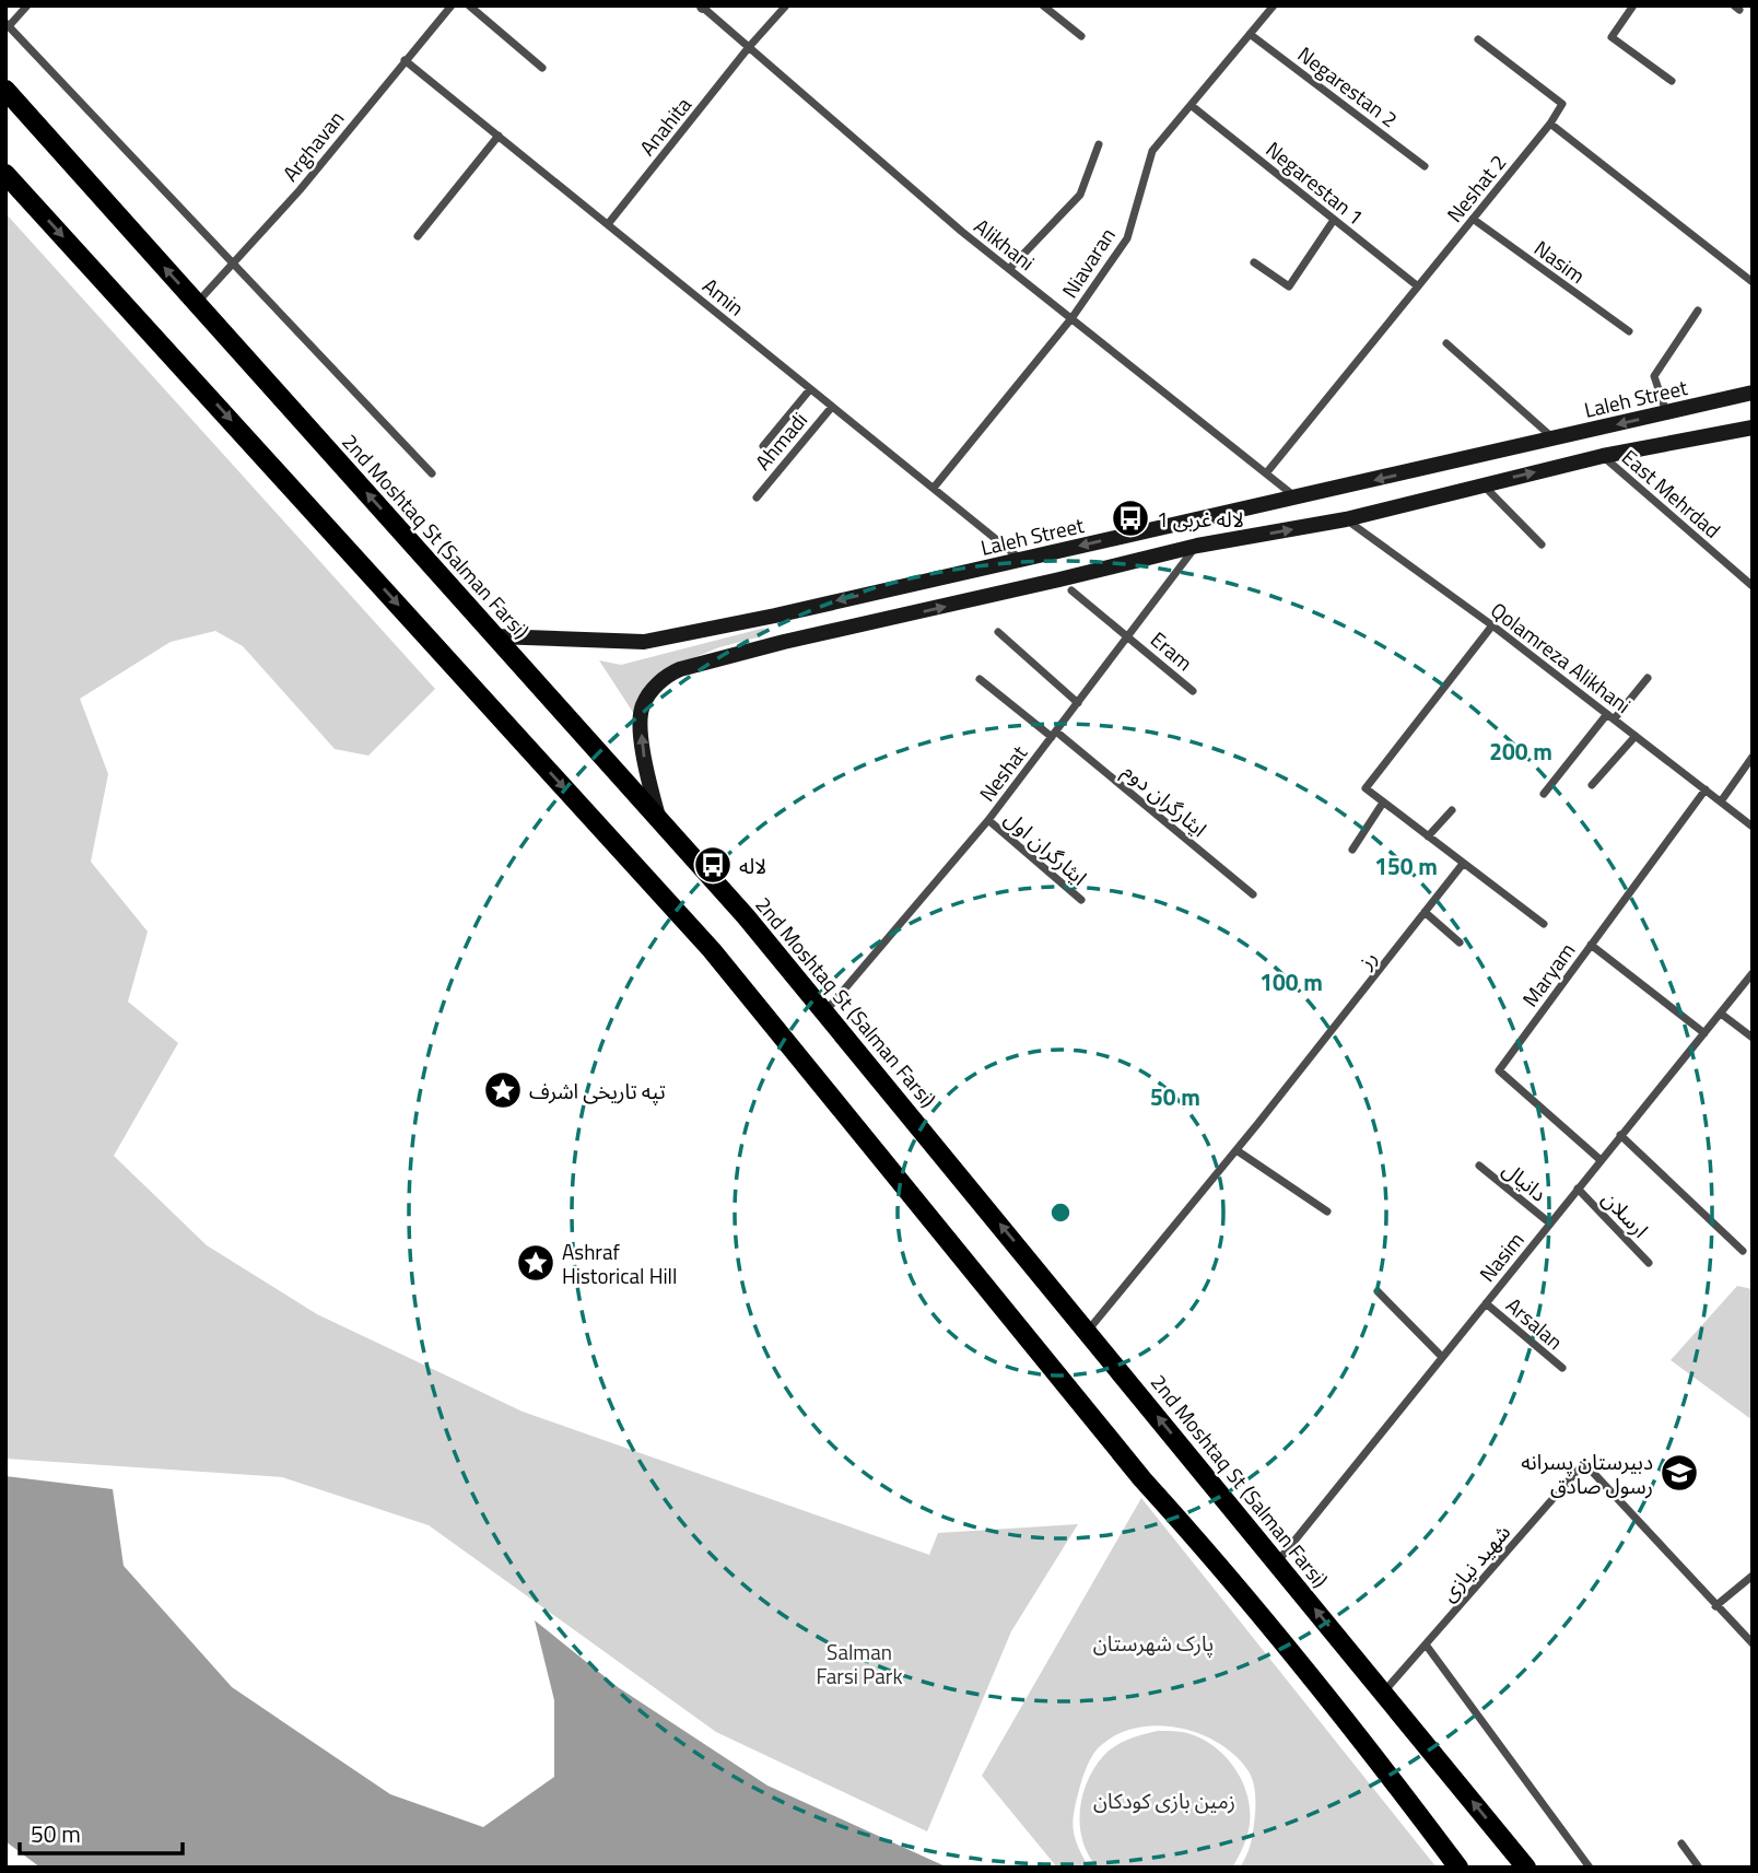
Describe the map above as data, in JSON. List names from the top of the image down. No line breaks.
{"streets":{"main road":["Laleh Street","2nd Moshtaq St (Salman Farsi)"],"street":["Negarestan 2","Anahita","Arghavan","Negarestan 1","Neshat 2","Alikhani","Nasim","Niavaran","Amin","Ahmadi","East Mehrdad","Eram","Qolamreza Alikhani","Neshat","ایثارگران دوم","ایثارگران اول","رز","Maryam","دانیال","ارسلان","Arsalan","شهید نیازی"]},"crossings":[["Negarestan 2","Niavaran"],["Anahita","Alikhani"],["Anahita","Amin"],["Arghavan","Amin"],["Arghavan","2nd Moshtaq St (Salman Farsi)"],["Negarestan 1","Neshat 2"],["Negarestan 1","Niavaran"],["Neshat 2","Alikhani"],["Neshat 2","Nasim"],["Alikhani","Niavaran"],["Alikhani","Laleh Street"],["Nasim","2nd Moshtaq St (Salman Farsi)"],["Nasim","Maryam"],["Nasim","دانیال"],["Nasim","ارسلان"],["Nasim","Arsalan"],["Niavaran","Amin"],["Amin","Laleh Street"],["Amin","Ahmadi"],["Laleh Street","2nd Moshtaq St (Salman Farsi)"],["2nd Moshtaq St (Salman Farsi)","Neshat"],["2nd Moshtaq St (Salman Farsi)","رز"],["2nd Moshtaq St (Salman Farsi)","شهید نیازی"],["Eram","Neshat"],["Qolamreza Alikhani","Maryam"],["Neshat","ایثارگران دوم"],["Neshat","ایثارگران اول"]],"parks":["پارک شهرستان","Salman Farsi Park","زمین بازی کودکان"],"places":{"bus stop":["لاله غربی 1","لاله"],"place":["تپه تاریخی اشرف","Ashraf Historical Hill"],"school or university":["دبیرستان پسرانه رسول صادق"]},"scale_bar":"50 m","rings":["200 m","150 m","100 m","50 m"]}
